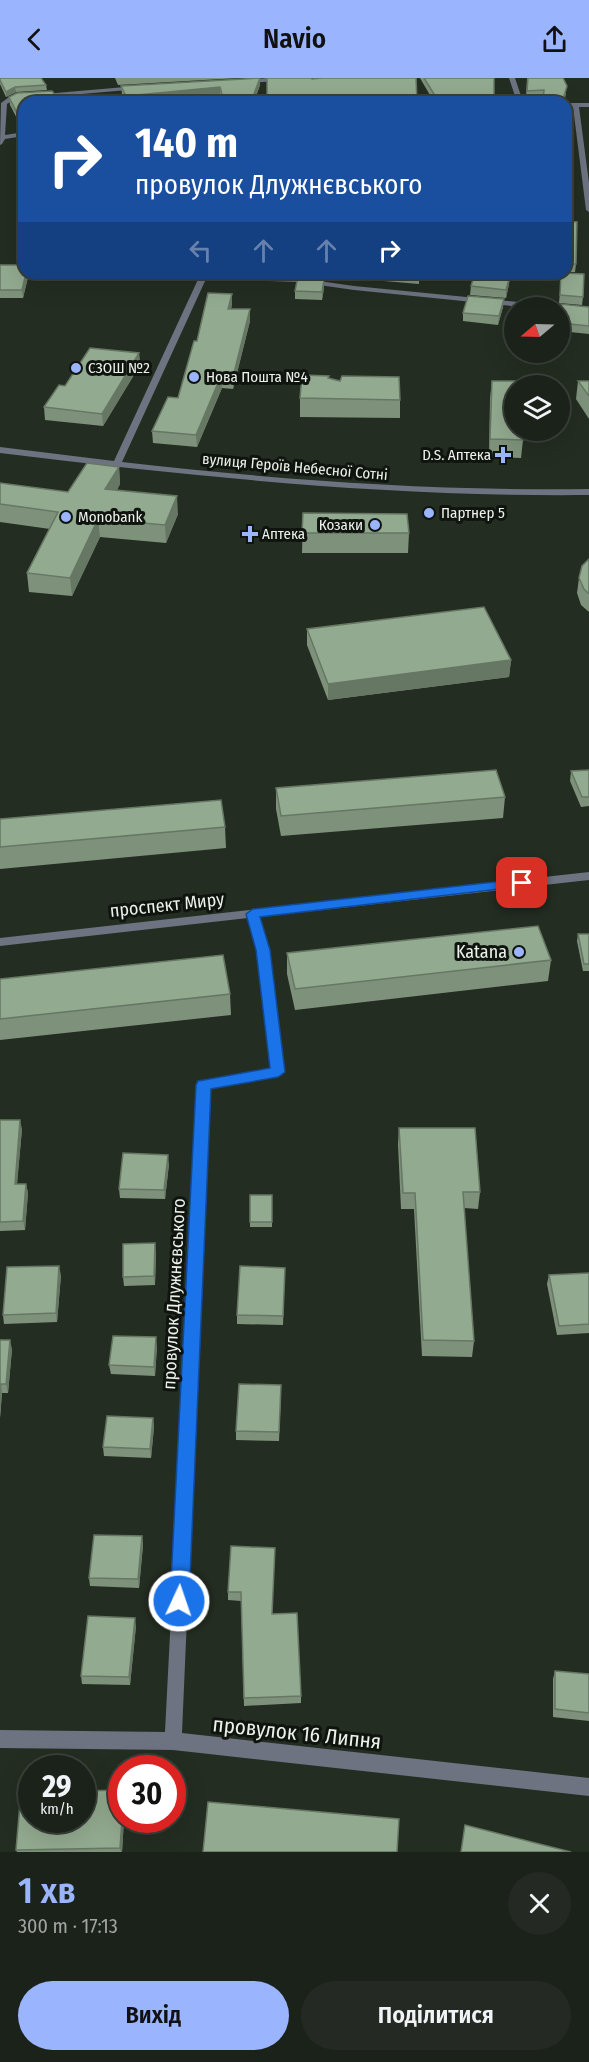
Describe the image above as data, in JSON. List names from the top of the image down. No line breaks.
{"streets":{"street":["вулиця Героїв Небесної Сотні","проспект Миру","провулок Длужнєвського","провулок 16 Липня"]},"crossings":[["проспект Миру","провулок Длужнєвського"],["провулок Длужнєвського","провулок 16 Липня"]],"places":{"other":["СЗОШ №2","Нова Пошта №4","Партнер 5","Monobank","Козаки","Katana"],"health":["D.S. Аптека","Аптека"]},"north":"left","page":{"header":"Navio","turn":["140 m","провулок Длужнєвського"],"speed":"29 km/h","limit":"30","heading":["1 хв","300 m · 17:13"],"buttons":["Вихід","Поділитися"]}}
